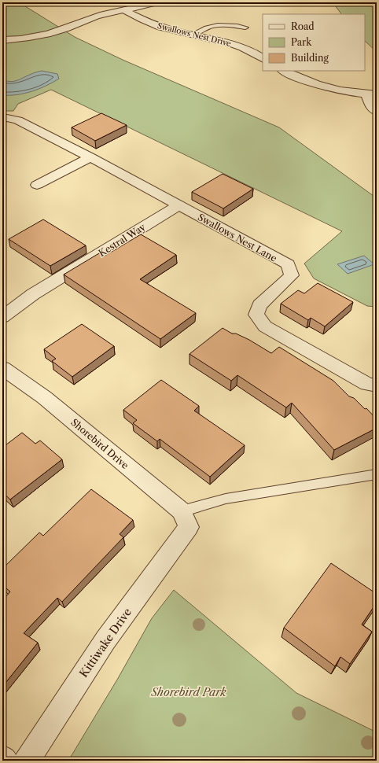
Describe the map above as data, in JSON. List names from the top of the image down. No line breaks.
{"streets":{"street":["Swallows Nest Drive","Swallows Nest Lane","Kestral Way","Shorebird Drive","Kittiwake Drive"]},"crossings":[["Swallows Nest Lane","Kestral Way"],["Shorebird Drive","Kittiwake Drive"]],"parks":["Shorebird Park"],"legend":["Road","Park","Building"]}
